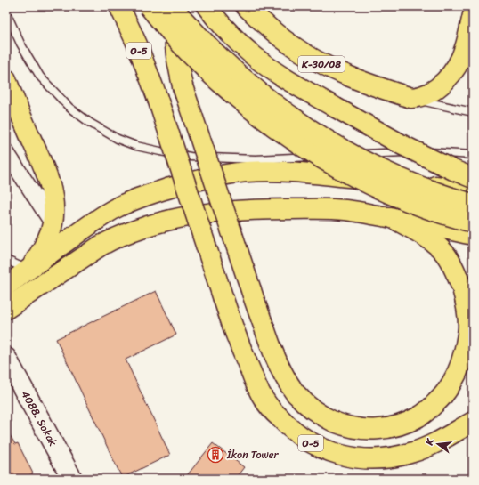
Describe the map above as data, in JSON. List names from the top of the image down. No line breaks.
{"streets":{"main road":["O-5","K-30/08"],"street":["4088. Sokak"]},"places":{"building":["İkon Tower"]},"north":"left"}
